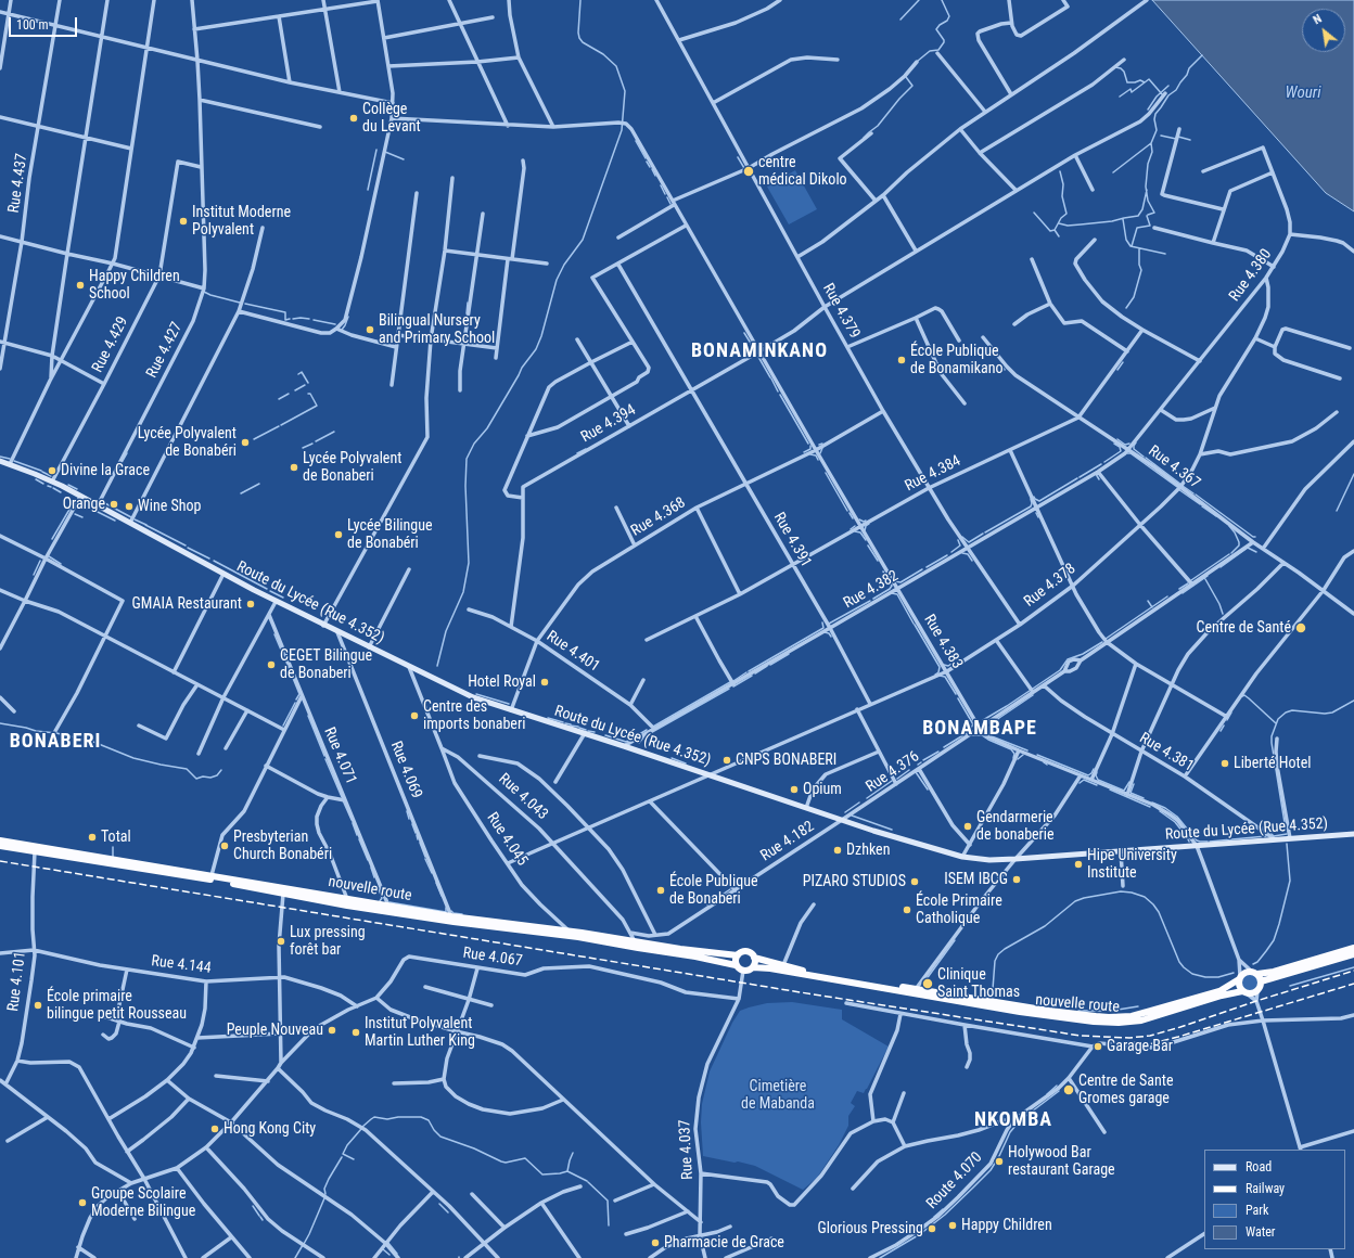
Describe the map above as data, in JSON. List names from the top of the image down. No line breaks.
{"streets":{"highway":["nouvelle route"],"main road":["Route du Lycée (Rue 4.352)"],"street":["Rue 4.437","Rue 4.380","Rue 4.379","Rue 4.429","Rue 4.427","Rue 4.394","Rue 4.367","Rue 4.384","Rue 4.368","Rue 4.391","Rue 4.378","Rue 4.382","Rue 4.383","Rue 4.401","Rue 4.381","Rue 4.071","Rue 4.069","Rue 4.376","Rue 4.043","Rue 4.045","Rue 4.182","Rue 4.067","Rue 4.144","Rue 4.101","Rue 4.037","Route 4.070"]},"crossings":[["Rue 4.380","Rue 4.367"],["Rue 4.380","Rue 4.378"],["Rue 4.380","Rue 4.382"],["Rue 4.379","Rue 4.394"],["Rue 4.379","Rue 4.384"],["Rue 4.379","Rue 4.368"],["Rue 4.379","Rue 4.378"],["Rue 4.379","Rue 4.382"],["Rue 4.429","Rue 4.427"],["Rue 4.429","Route du Lycée (Rue 4.352)"],["Rue 4.427","Route du Lycée (Rue 4.352)"],["Rue 4.394","Rue 4.391"],["Rue 4.394","Rue 4.383"],["Rue 4.367","Rue 4.384"],["Rue 4.367","Rue 4.378"],["Rue 4.367","Rue 4.382"],["Rue 4.384","Rue 4.391"],["Rue 4.384","Rue 4.383"],["Rue 4.368","Rue 4.391"],["Rue 4.368","Route du Lycée (Rue 4.352)"],["Rue 4.368","Rue 4.383"],["Rue 4.368","Rue 4.401"],["Rue 4.391","Rue 4.378"],["Rue 4.391","Rue 4.382"],["Rue 4.378","Route du Lycée (Rue 4.352)"],["Rue 4.378","Rue 4.383"],["Rue 4.378","Rue 4.043"],["Rue 4.378","Rue 4.045"],["Rue 4.382","Route du Lycée (Rue 4.352)"],["Rue 4.382","Rue 4.383"],["Rue 4.382","Rue 4.401"],["Route du Lycée (Rue 4.352)","Rue 4.383"],["Route du Lycée (Rue 4.352)","Rue 4.381"],["Route du Lycée (Rue 4.352)","Rue 4.069"],["Route du Lycée (Rue 4.352)","Rue 4.376"],["Route du Lycée (Rue 4.352)","Rue 4.182"],["Rue 4.383","Rue 4.376"],["Rue 4.381","Rue 4.376"],["Rue 4.071","nouvelle route"],["Rue 4.069","nouvelle route"],["Rue 4.376","Rue 4.182"],["Rue 4.043","Rue 4.045"],["Rue 4.043","Rue 4.182"],["Rue 4.043","nouvelle route"],["Rue 4.045","nouvelle route"],["nouvelle route","Rue 4.101"],["nouvelle route","Rue 4.037"],["Rue 4.067","Rue 4.144"],["Rue 4.067","Rue 4.037"],["Rue 4.144","Rue 4.101"]],"districts":["BONAMINKANO","BONAMBAPE","BONABERI","NKOMBA"],"water":["Wouri"],"parks":["Cimetière de Mabanda"],"places":["Collège du Levant","centre médical Dikolo","Institut Moderne Polyvalent","Happy Children School","Bilingual Nursery and Primary School","École Publique de Bonamikano","Lycée Polyvalent de Bonabéri","Lycée Polyvalent de Bonaberi","Divine la Grace","Orange","Wine Shop","Lycée Bilingue de Bonabéri","GMAIA Restaurant","Centre de Santé","CEGET Bilingue de Bonaberi","Hotel Royal","Centre des imports bonaberi","CNPS BONABERI","Liberté Hotel","Opium","Gendarmerie de bonaberie","Total","Presbyterian Church Bonabéri","Dzhken","Hipe University Institute","ISEM IBCG","PIZARO STUDIOS","École Publique de Bonaberi","École Primaire Catholique","Lux pressing forêt bar","Clinique Saint Thomas","École primaire bilingue petit Rousseau","Peuple Nouveau","Institut Polyvalent Martin Luther King","Garage Bar","Centre de Sante Gromes garage","Hong Kong City","Holywood Bar restaurant Garage","Groupe Scolaire Moderne Bilingue","Happy Children","Glorious Pressing","Pharmacie de Grace"],"legend":["Road","Railway","Park","Water"],"scale_bar":"100 m","north":"top left"}
